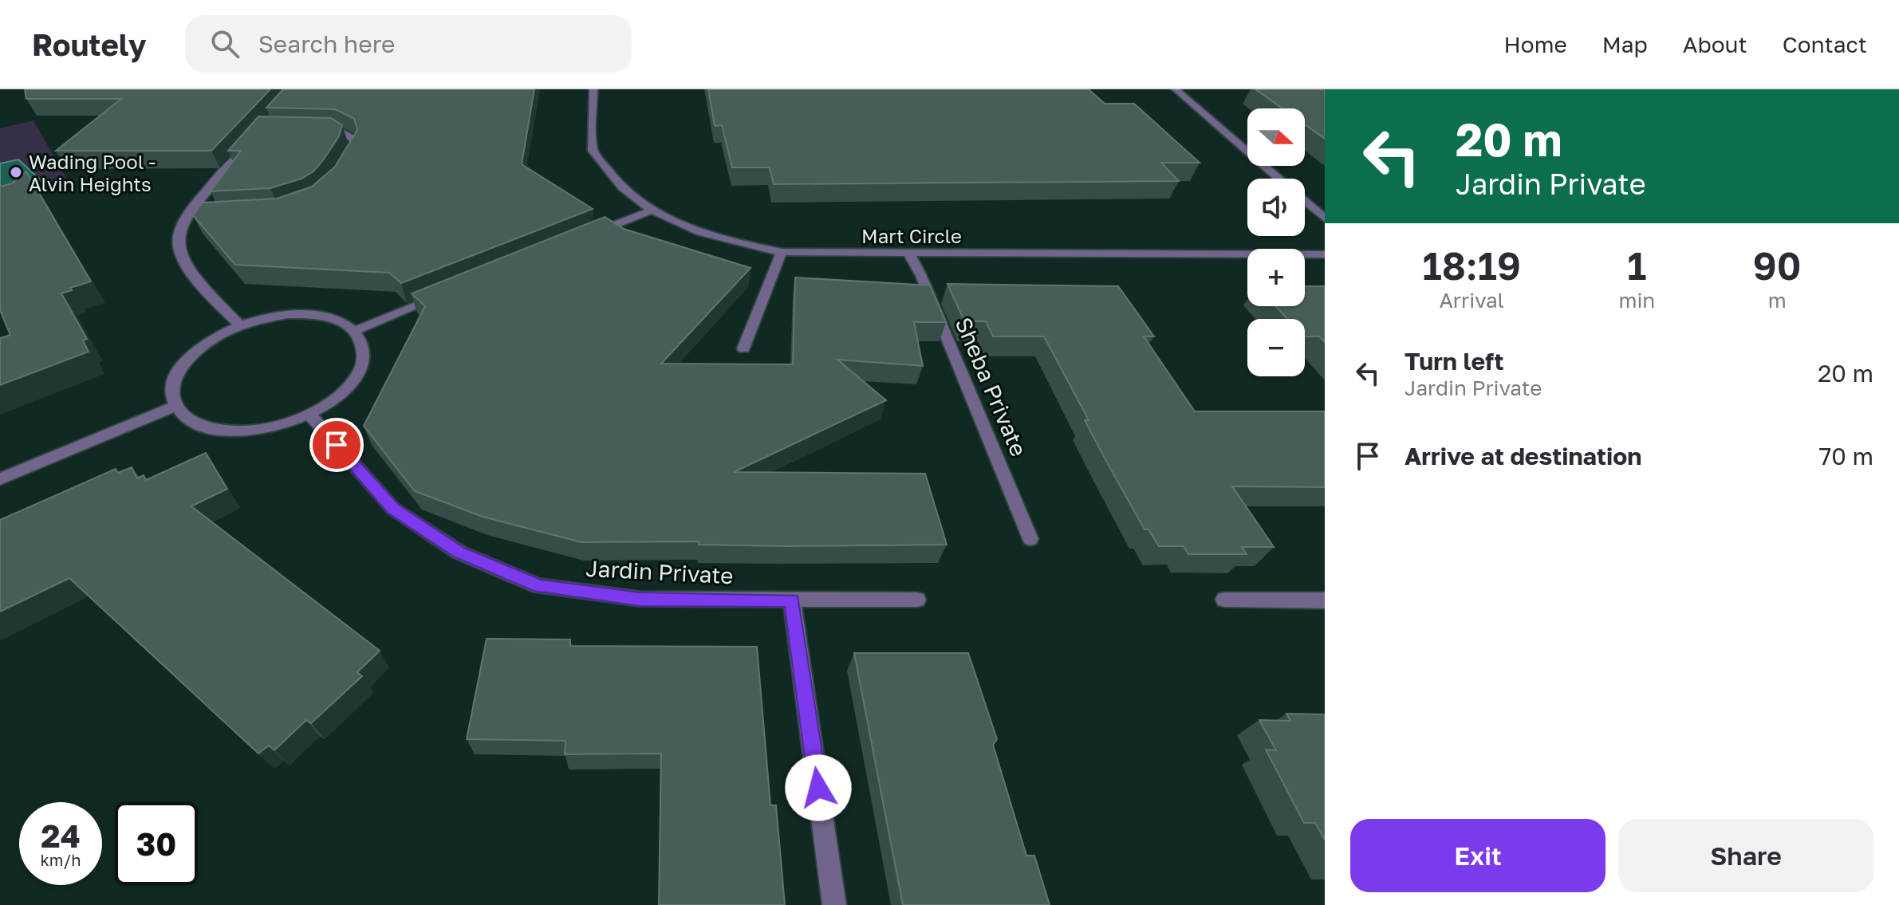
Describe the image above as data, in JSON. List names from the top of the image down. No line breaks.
{"streets":{"street":["Mart Circle","Sheba Private","Jardin Private"]},"crossings":[["Mart Circle","Sheba Private"]],"places":["Wading Pool - Alvin Heights"],"north":"right","page":{"header":"Routely","search":"Search here","nav":["Home","Map","About","Contact"],"turn":["20 m","Jardin Private"],"map_buttons":["+","−"],"eta":["18:19","Arrival","1","min","90","m"],"list":[{"name":"Turn left","note":"Jardin Private","value":"20 m"},{"name":"Arrive at destination","value":"70 m"}],"speed":"24 km/h","limit":"30","buttons":["Exit","Share"]}}
